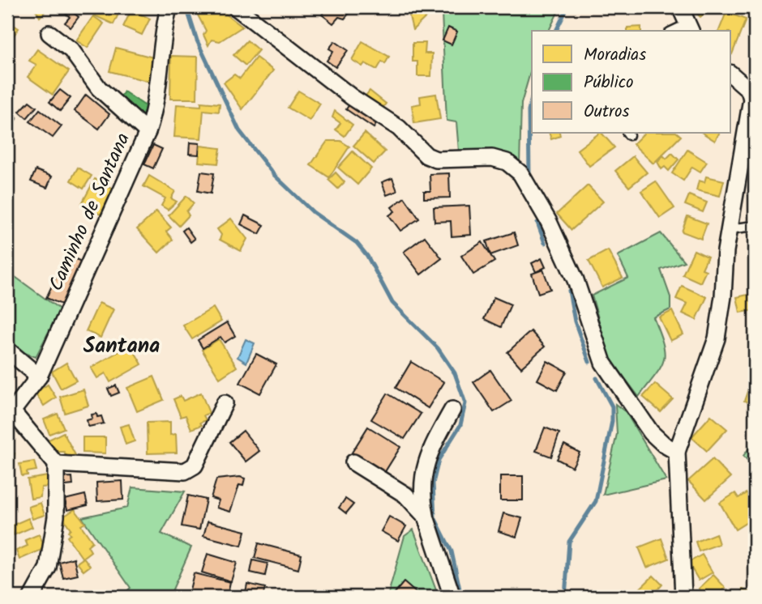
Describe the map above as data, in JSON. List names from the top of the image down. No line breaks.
{"streets":{"street":["Caminho de Santana"]},"districts":["Santana"],"legend":["Moradias","Público","Outros"]}
